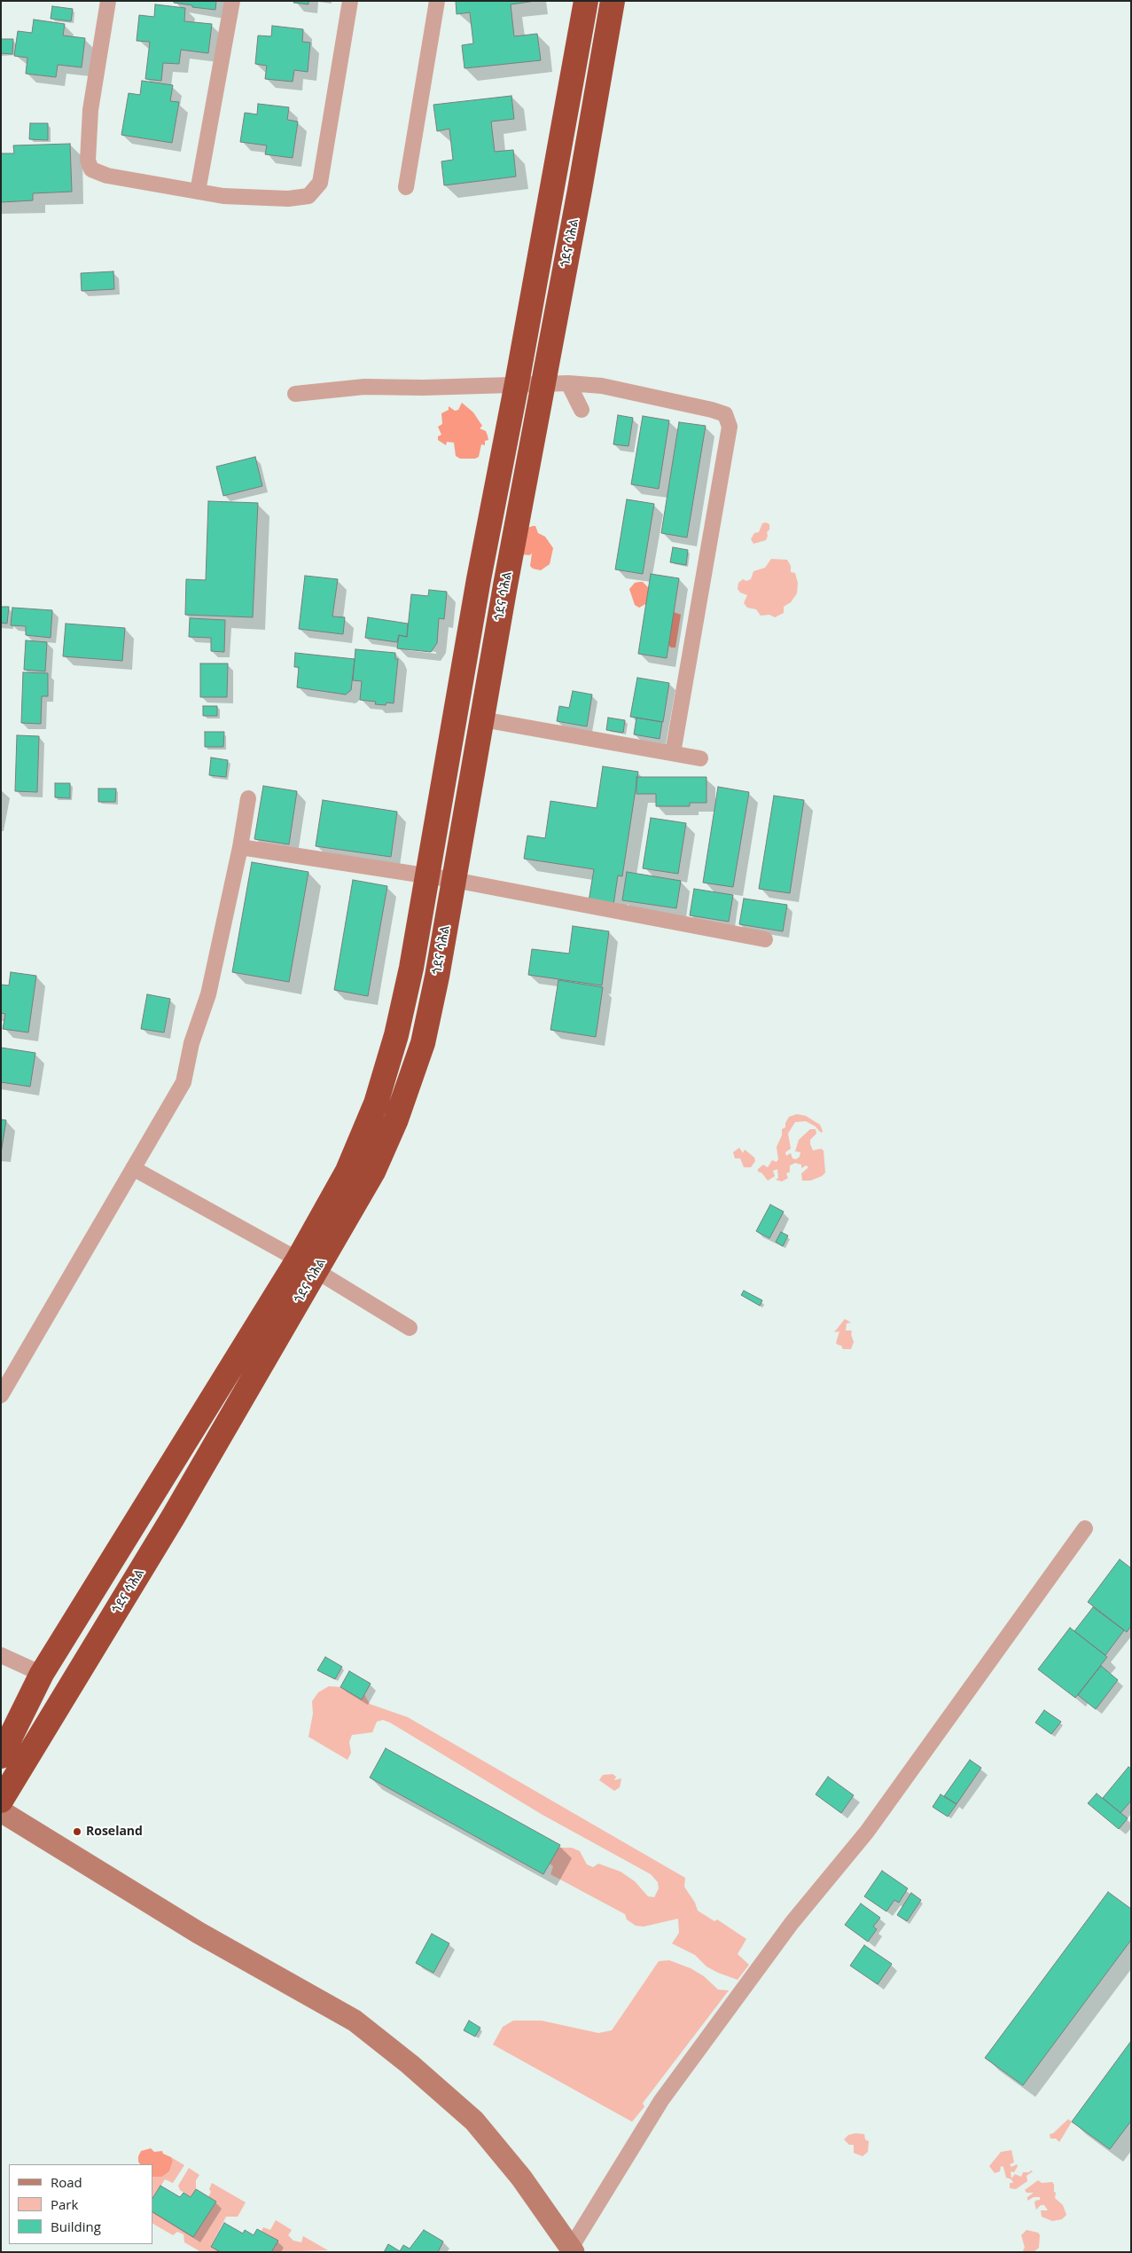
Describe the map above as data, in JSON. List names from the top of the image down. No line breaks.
{"streets":{"highway":["ጎደና ሳሕል"]},"places":["Roseland"],"legend":["Road","Park","Building"]}
